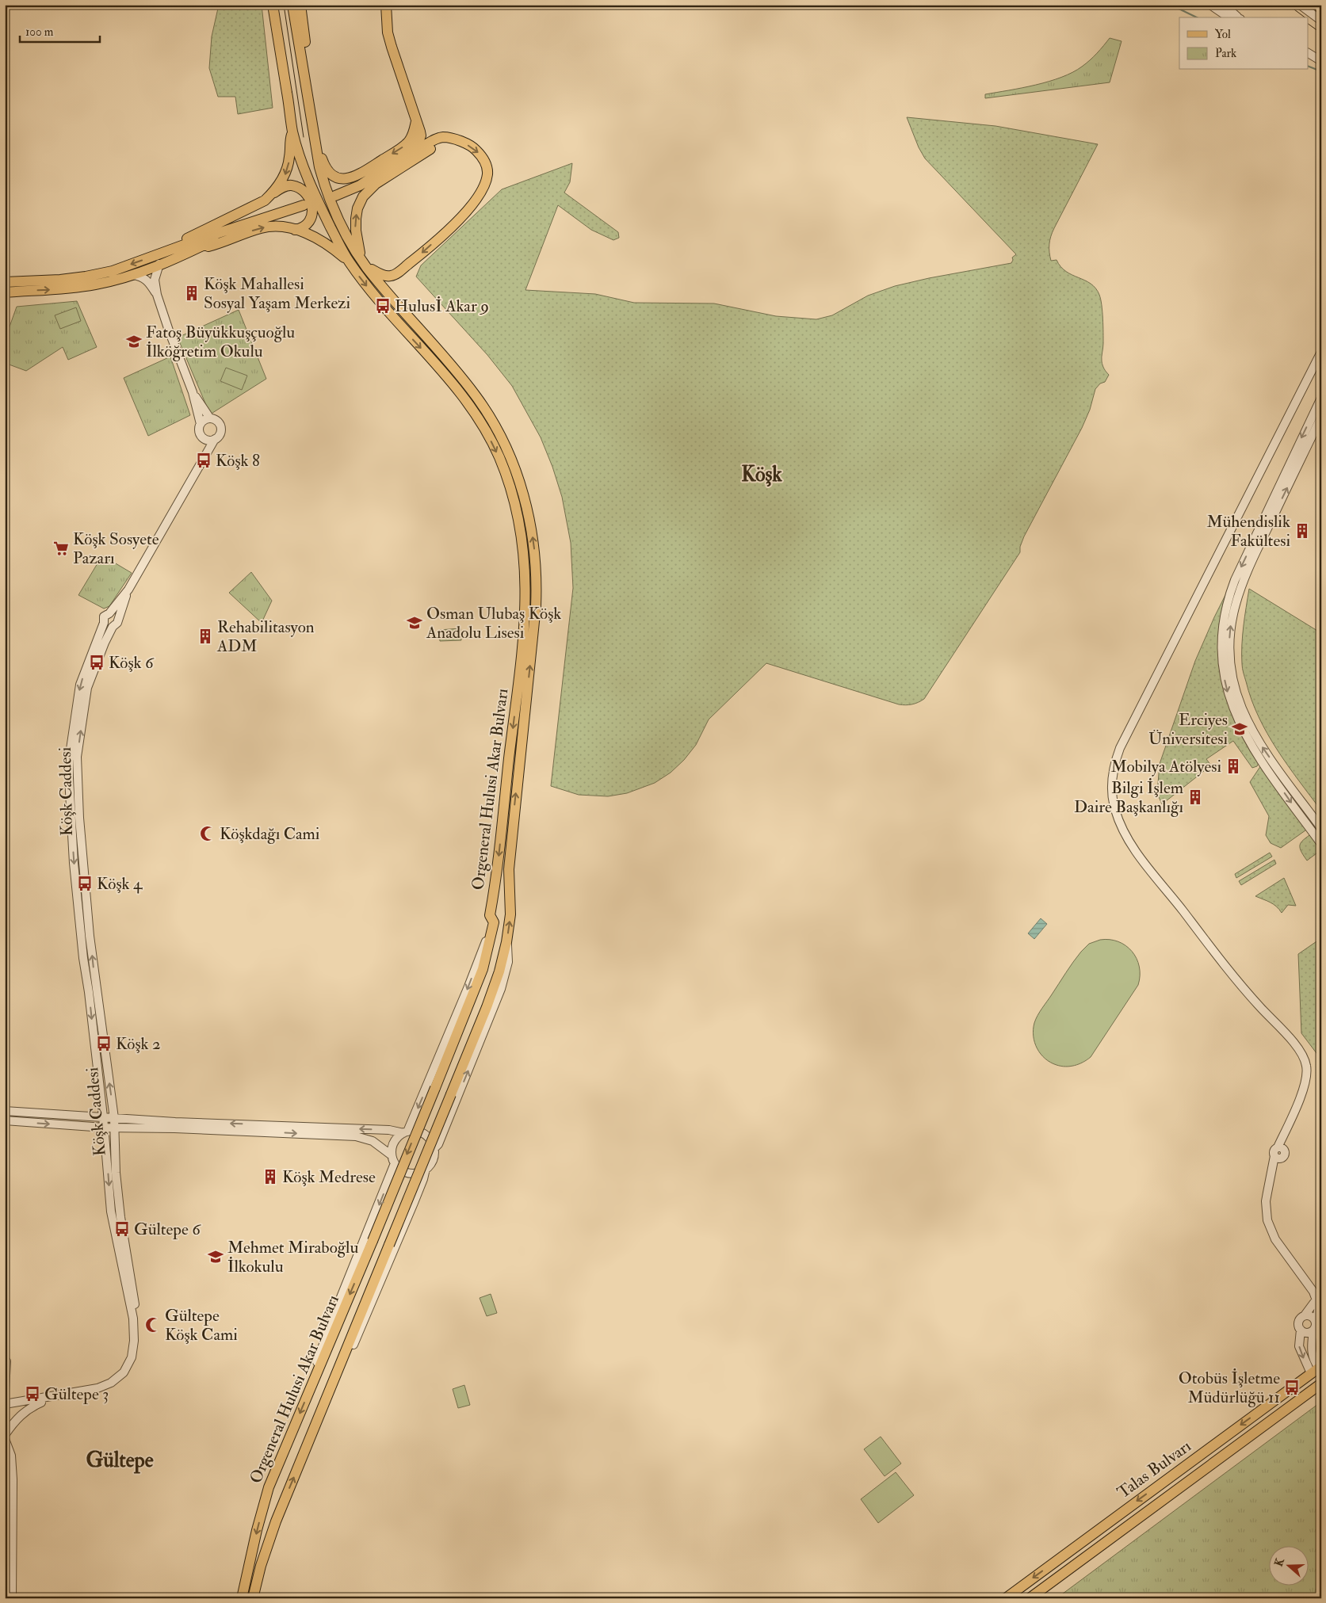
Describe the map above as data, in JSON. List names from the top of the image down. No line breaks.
{"streets":{"main road":["Orgeneral Hulusi Akar Bulvarı","Talas Bulvarı"],"street":["Köşk Caddesi"]},"districts":["Köşk","Gültepe"],"places":{"building":["Köşk Mahallesi Sosyal Yaşam Merkezi","Mühendislik Fakültesi","Rehabilitasyon ADM","Mobilya Atölyesi","Bilgi İşlem Daire Başkanlığı","Köşk Medrese"],"bus stop":["Hulusİ Akar 9","Köşk 8","Köşk 6","Köşk 4","Köşk 2","Gültepe 6","Otobüs İşletme Müdürlüğü 11","Gültepe 3"],"school or university":["Fatoş Büyükkuşçuoğlu İlköğretim Okulu","Osman Ulubaş Köşk Anadolu Lisesi","Erciyes Üniversitesi","Mehmet Miraboğlu İlkokulu"],"supermarket":["Köşk Sosyete Pazarı"],"mosque":["Köşkdağı Cami","Gültepe Köşk Cami"]},"legend":["Yol","Park"],"scale_bar":"100 m","north":"left"}
